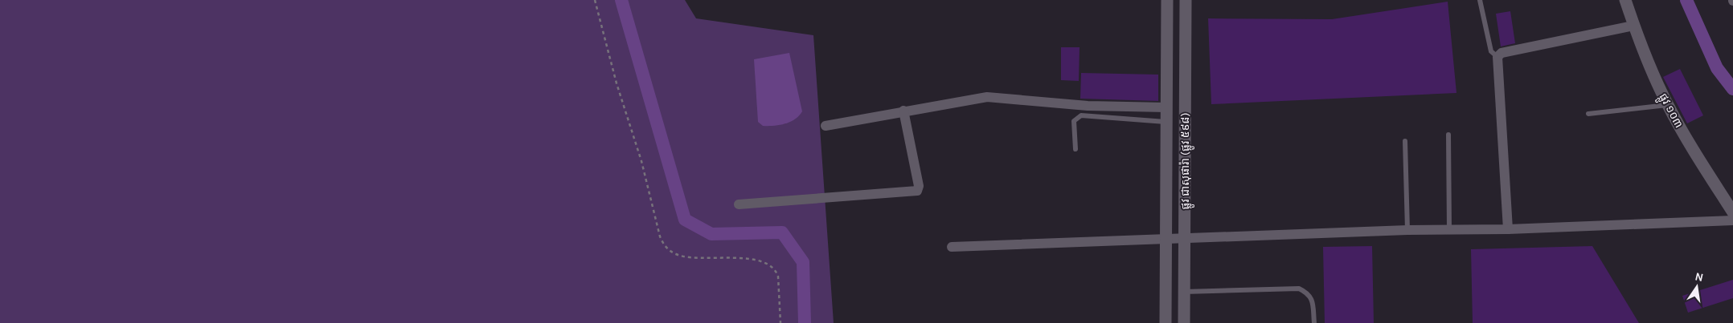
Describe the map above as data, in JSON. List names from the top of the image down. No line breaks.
{"streets":{"main road":["ផ្លូវ ១០៣","ផ្លូវ ជាសុផារ៉ា (ផ្លូវ ៥៩៨)"]},"north":"top"}
